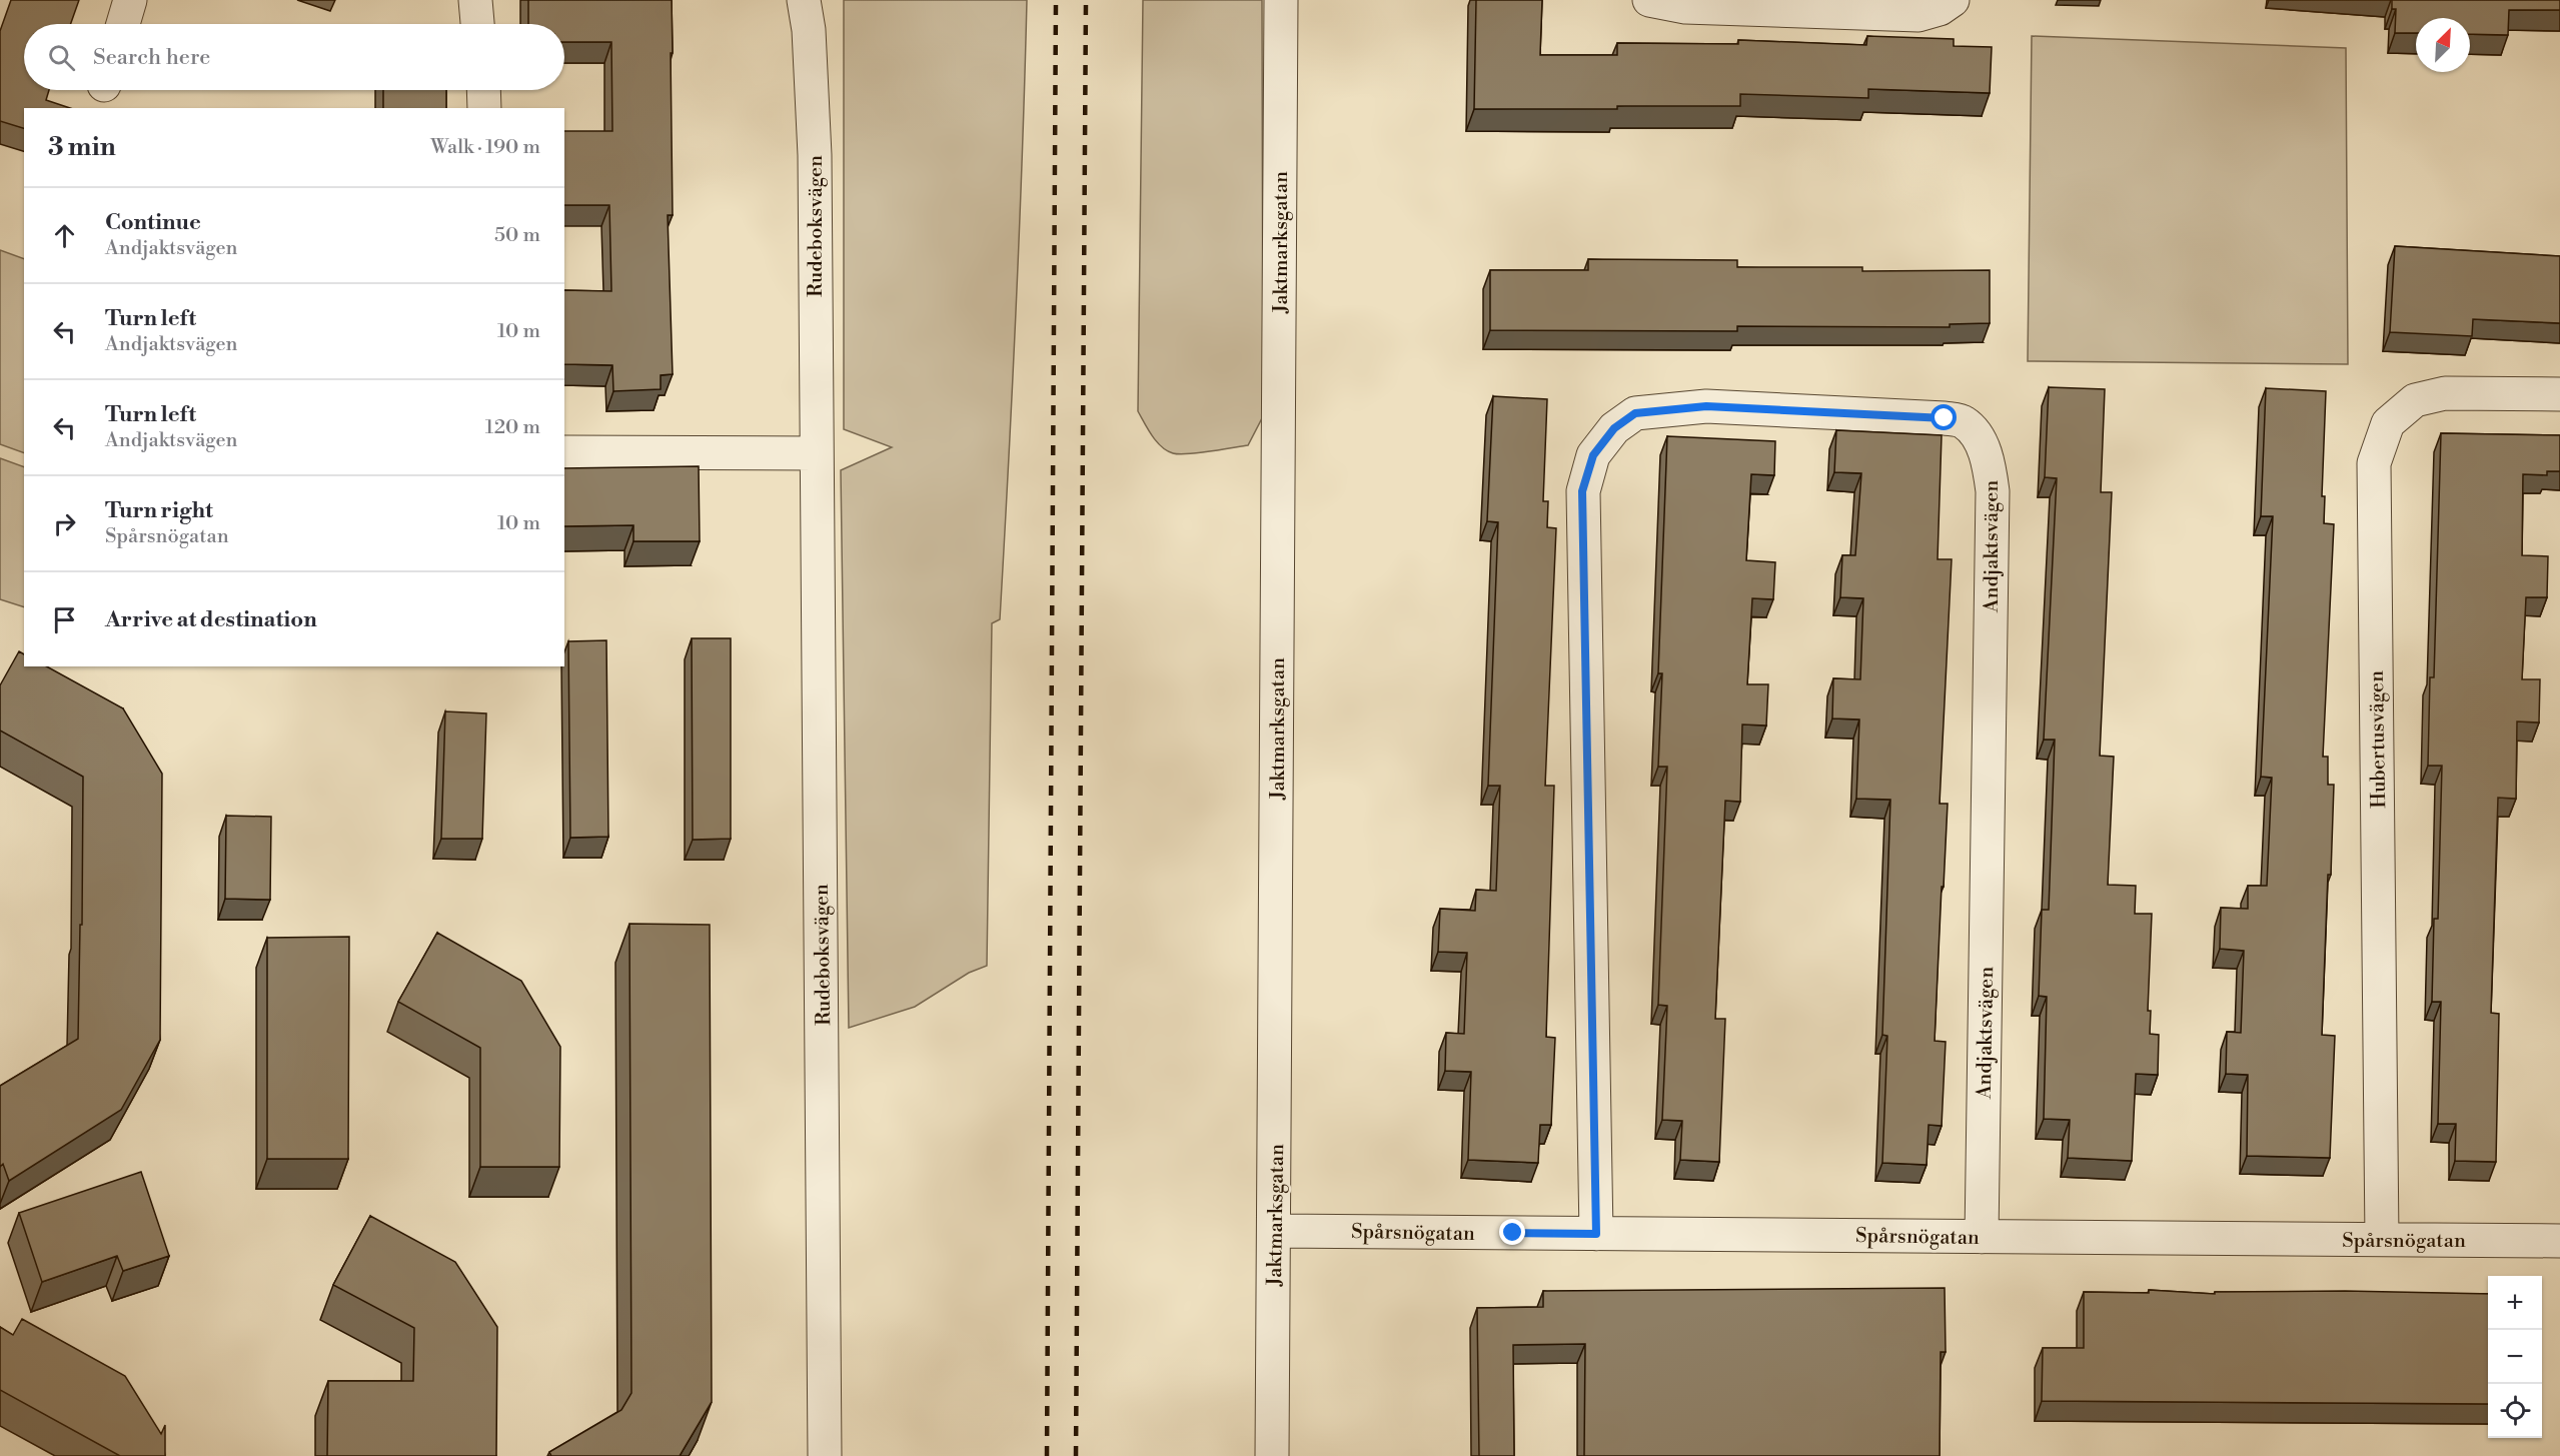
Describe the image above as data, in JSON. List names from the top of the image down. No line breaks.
{"streets":{"street":["Rudeboksvägen","Jaktmarksgatan","Andjaktsvägen","Hubertusvägen","Spårsnögatan"]},"crossings":[["Jaktmarksgatan","Spårsnögatan"],["Andjaktsvägen","Spårsnögatan"],["Hubertusvägen","Spårsnögatan"]],"north":"top right","page":{"search":"Search here","heading":["3 min","Walk · 190 m"],"list":[["Continue","Andjaktsvägen","50 m"],["Turn left","Andjaktsvägen","10 m"],["Turn left","Andjaktsvägen","120 m"],["Turn right","Spårsnögatan","10 m"],"Arrive at destination"],"map_buttons":["+","−"]}}
